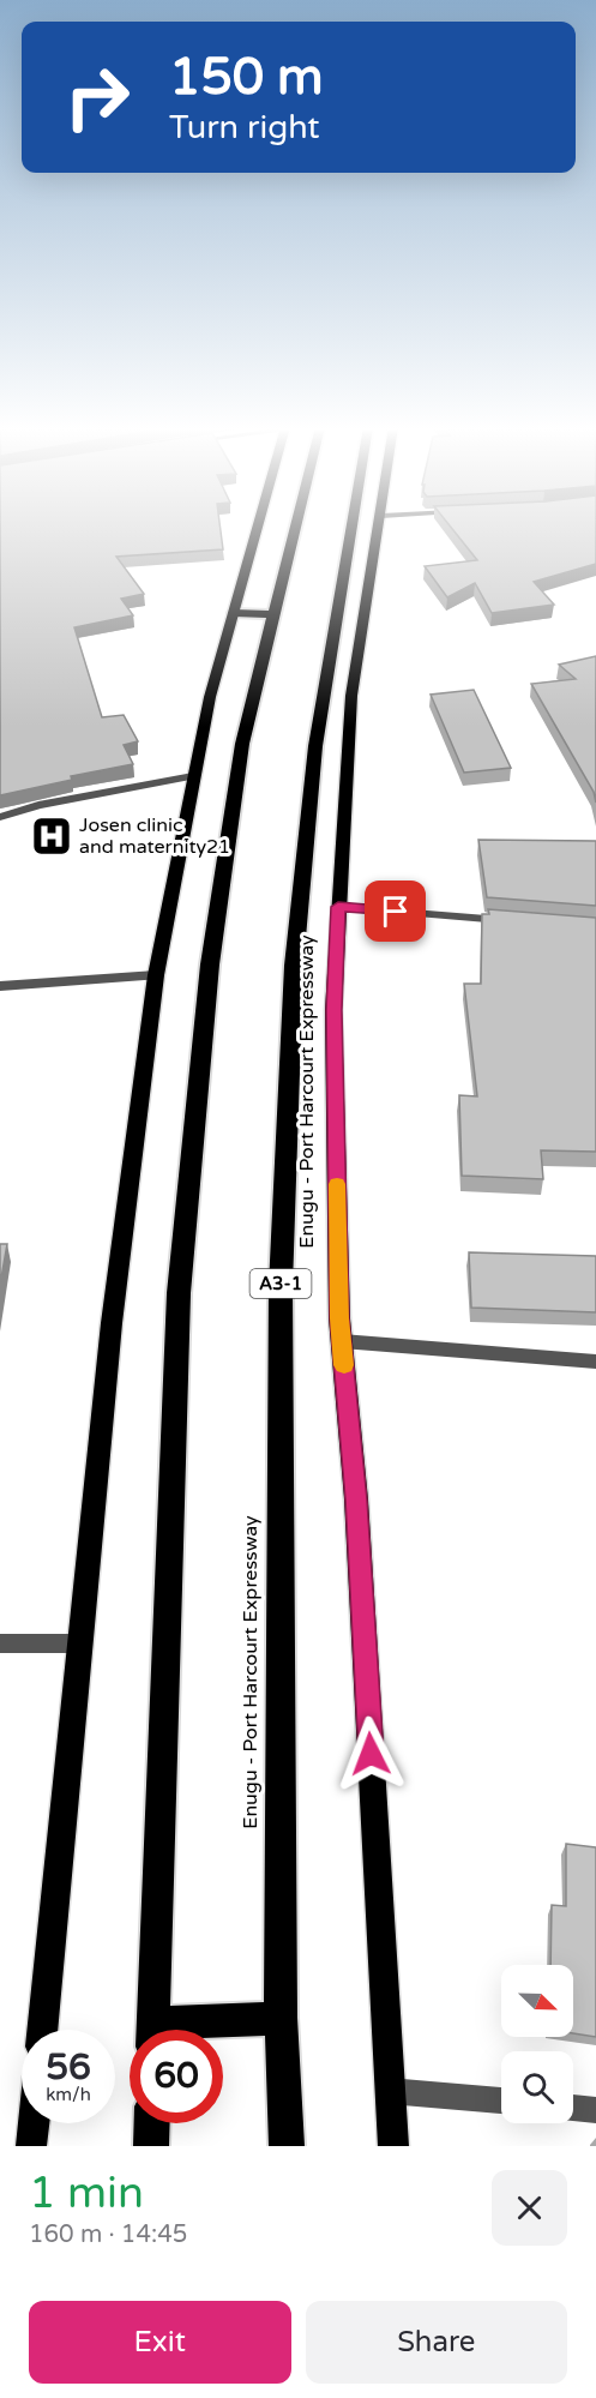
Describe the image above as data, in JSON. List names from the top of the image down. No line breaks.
{"streets":{"highway":["Enugu - Port Harcourt Expressway","A3-1"]},"places":{"hospital":["Josen clinic and maternity21"]},"north":"bottom right","page":{"turn":["150 m","Turn right"],"speed":"56 km/h","limit":"60","heading":["1 min","160 m · 14:45"],"buttons":["Exit","Share"]}}
